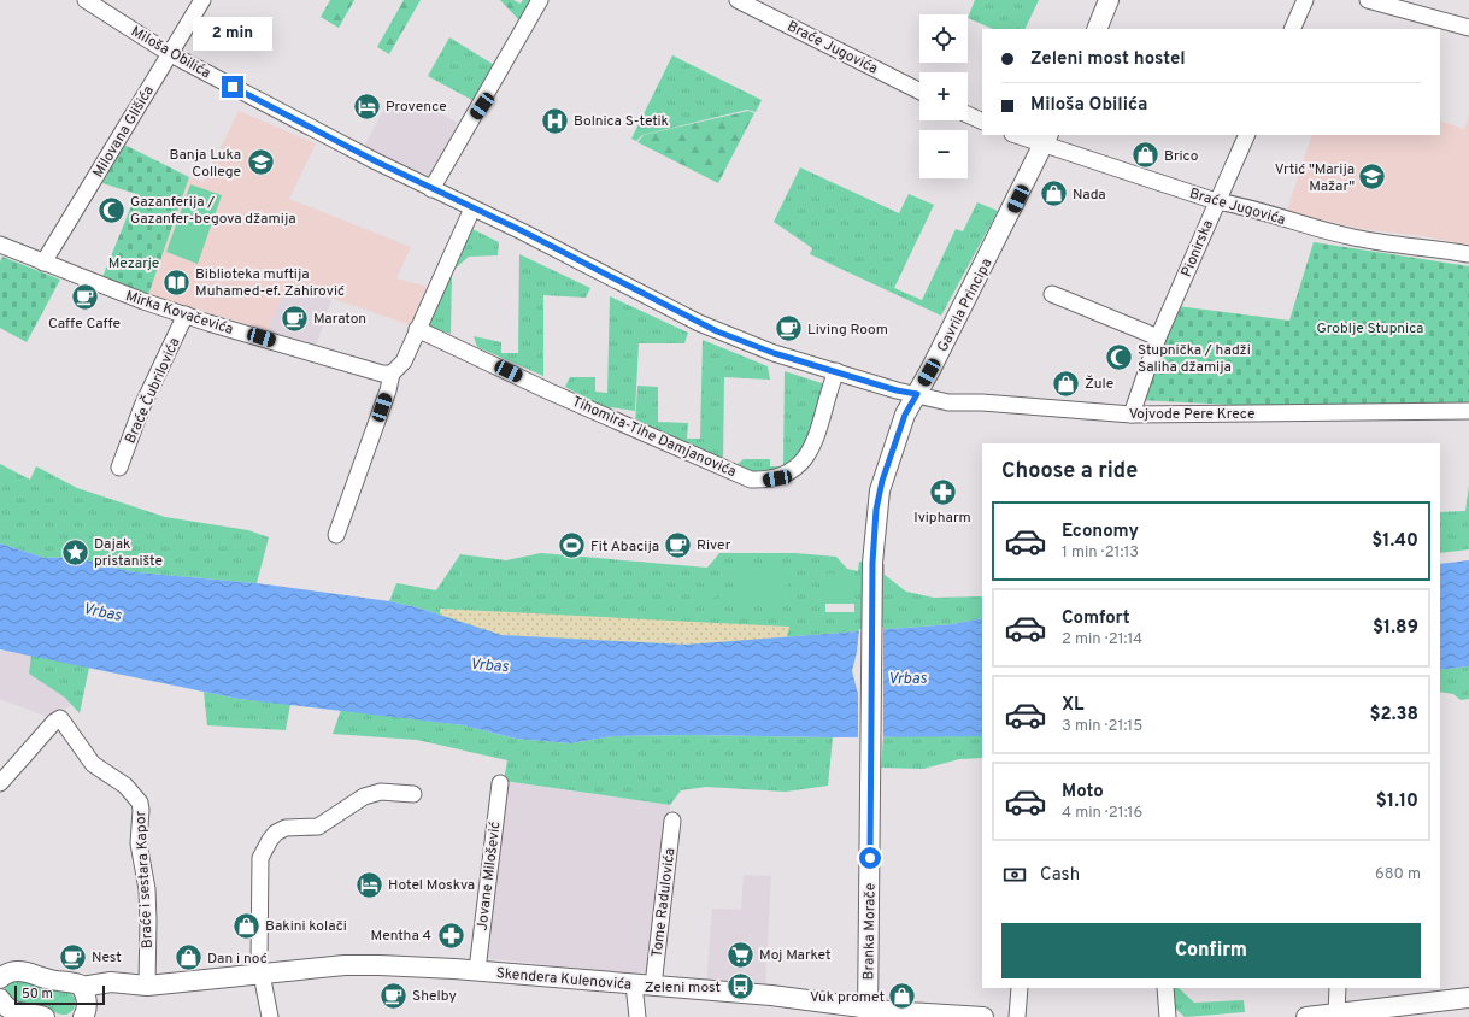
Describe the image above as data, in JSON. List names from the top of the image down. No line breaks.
{"streets":{"main road":["Gavrila Principa","Branka Morače","Skendera Kulenovića"],"street":["Braće Jugovića","Miloša Obilića","Milovana Glišića","Pionirska","Mirka Kovačevića","Braće Čubrilovića","Vojvode Pere Krece","Tihomira-Tihe Damjanovića","Jovane Milošević","Braće i sestara Kapor","Tome Radulovića"]},"crossings":[["Braće Jugovića","Pionirska"],["Braće Jugovića","Gavrila Principa"],["Miloša Obilića","Milovana Glišića"],["Miloša Obilića","Gavrila Principa"],["Miloša Obilića","Vojvode Pere Krece"],["Miloša Obilića","Tihomira-Tihe Damjanovića"],["Milovana Glišića","Mirka Kovačevića"],["Pionirska","Vojvode Pere Krece"],["Gavrila Principa","Vojvode Pere Krece"],["Gavrila Principa","Branka Morače"],["Mirka Kovačevića","Braće Čubrilovića"],["Jovane Milošević","Skendera Kulenovića"],["Braće i sestara Kapor","Skendera Kulenovića"],["Tome Radulovića","Skendera Kulenovića"],["Branka Morače","Skendera Kulenovića"]],"water":["Vrbas"],"parks":["Mezarje","Groblje Stupnica"],"places":{"hotel":["Provence","Hotel Moskva"],"hospital":["Bolnica S-tetik"],"shop":["Brico","Nada","Žule","Bakini kolači","Dan i noć","Vuk promet"],"school or university":["Banja Luka College","Vrtić \"Marija Mažar\""],"mosque":["Gazanferija / Gazanfer-begova džamija","Stupnička / hadži Saliha džamija"],"library":["Biblioteka muftija Muhamed-ef. Zahirović"],"cafe":["Caffe Caffe","Maraton","Living Room","River","Nest","Shelby"],"pharmacy":["Ivipharm","Mentha 4"],"sports":["Fit Abacija"],"place":["Dajak pristanište"],"supermarket":["Moj Market"],"bus stop":["Zeleni most"]},"scale_bar":"50 m","page":{"map_buttons":["+","−"],"bubble":"2 min","banner":["Zeleni most hostel","Miloša Obilića"],"heading":"Choose a ride","list":[{"name":"Economy","note":"1 min · 21:13","value":"$1.40"},{"name":"Comfort","note":"2 min · 21:14","value":"$1.89"},{"name":"XL","note":"3 min · 21:15","value":"$2.38"},{"name":"Moto","note":"4 min · 21:16","value":"$1.10"}],"pay":["Cash","680 m"],"buttons":"Confirm","scale":"50 m"}}
